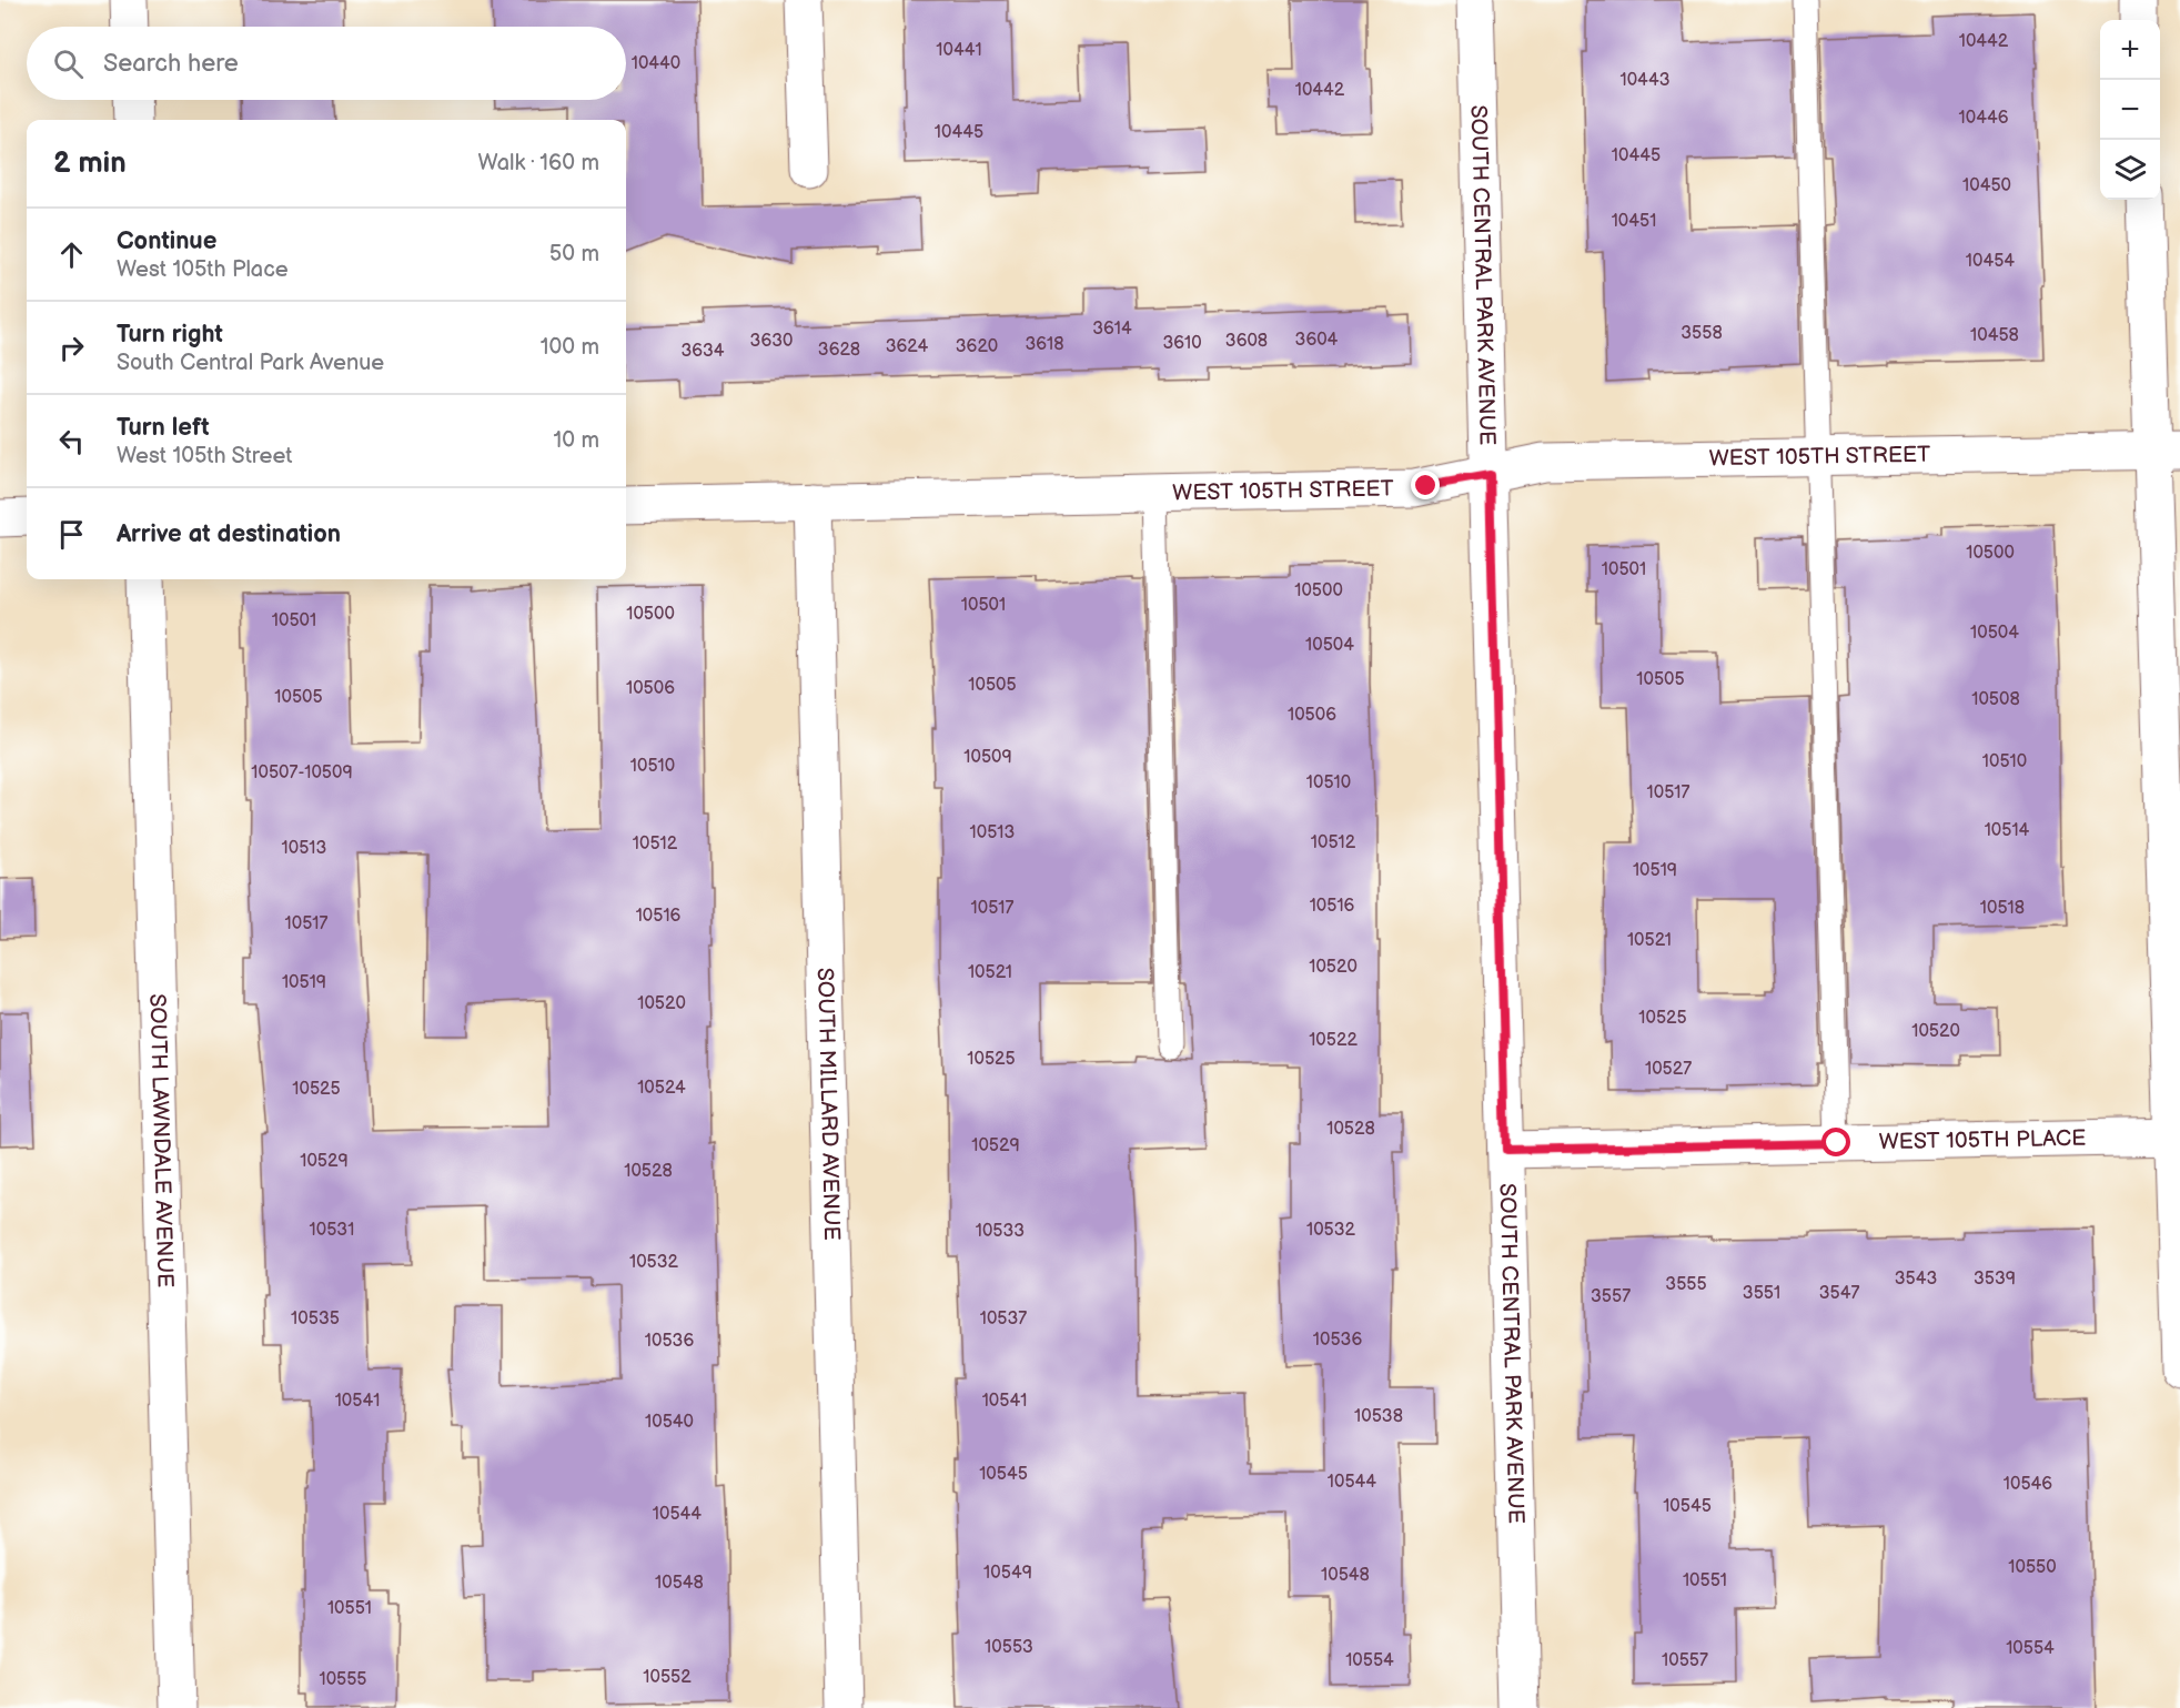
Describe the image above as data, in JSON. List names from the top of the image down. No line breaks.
{"streets":{"street":["SOUTH CENTRAL PARK AVENUE","WEST 105TH STREET","SOUTH MILLARD AVENUE","WEST 105TH PLACE","SOUTH LAWNDALE AVENUE"]},"crossings":[["SOUTH CENTRAL PARK AVENUE","WEST 105TH STREET"],["SOUTH CENTRAL PARK AVENUE","WEST 105TH PLACE"],["WEST 105TH STREET","SOUTH MILLARD AVENUE"]],"house_numbers":["10442","10441","10440","10443","10442","10446","10445","10445","10450","10451","10454","3614","3558","10458","3604","3630","3608","3610","3618","3624","3620","3628","3634","10500","10501","10500","10501","10500","10501","10504","10504","10505","10505","10506","10505","10508","10506","10509","10510","10510","10507-10509","10510","10517","10514","10513","10512","10512","10513","10519","10516","10517","10518","10516","10517","10521","10520","10521","10519","10520","10525","10520","10522","10525","10527","10524","10525","10528","10529","10529","10528","10531","10532","10533","10532","3543","3539","3555","3551","3547","3557","10535","10537","10536","10536","10541","10541","10538","10540","10545","10544","10546","10545","10544","10550","10549","10548","10551","10548","10551","10553","10554","10554","10557","10552","10555"],"page":{"map_buttons":["+","−"],"search":"Search here","heading":["2 min","Walk · 160 m"],"list":[["Continue","West 105th Place","50 m"],["Turn right","South Central Park Avenue","100 m"],["Turn left","West 105th Street","10 m"],"Arrive at destination"]}}
